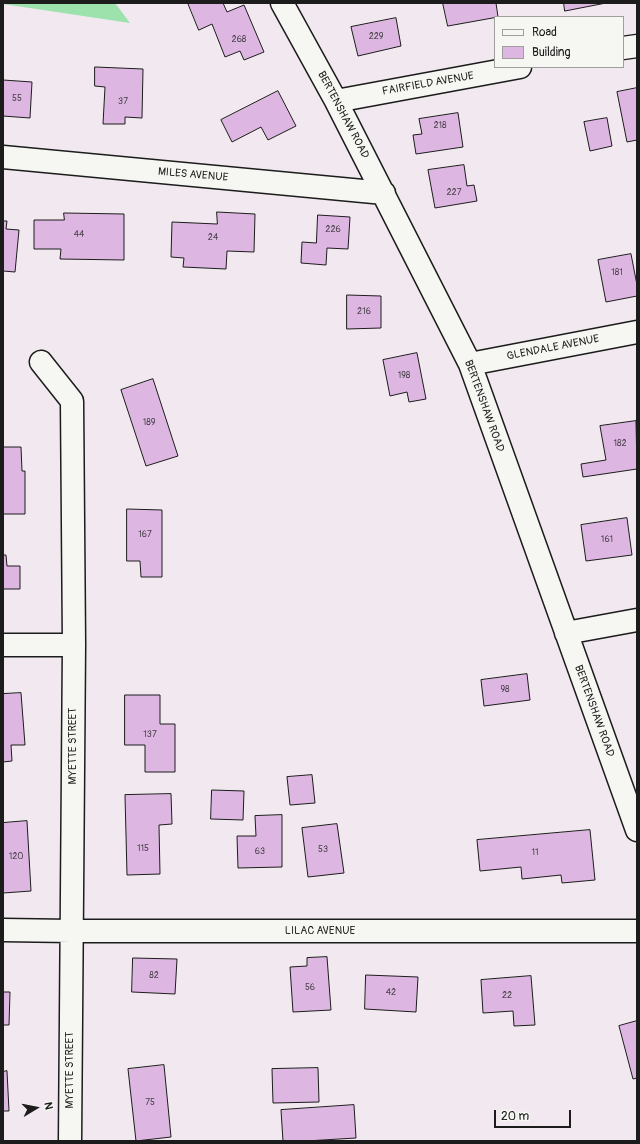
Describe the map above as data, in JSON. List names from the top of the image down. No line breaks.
{"streets":{"street":["FAIRFIELD AVENUE","BERTENSHAW ROAD","MILES AVENUE","GLENDALE AVENUE","MYETTE STREET","LILAC AVENUE"]},"crossings":[["FAIRFIELD AVENUE","BERTENSHAW ROAD"],["BERTENSHAW ROAD","MILES AVENUE"],["BERTENSHAW ROAD","GLENDALE AVENUE"],["MYETTE STREET","LILAC AVENUE"]],"house_numbers":["229","268","55","37","218","227","226","44","24","181","216","198","189","182","167","161","98","137","115","53","63","11","120","82","56","42","22","75"],"legend":["Road","Building"],"scale_bar":"20 m","north":"right"}
